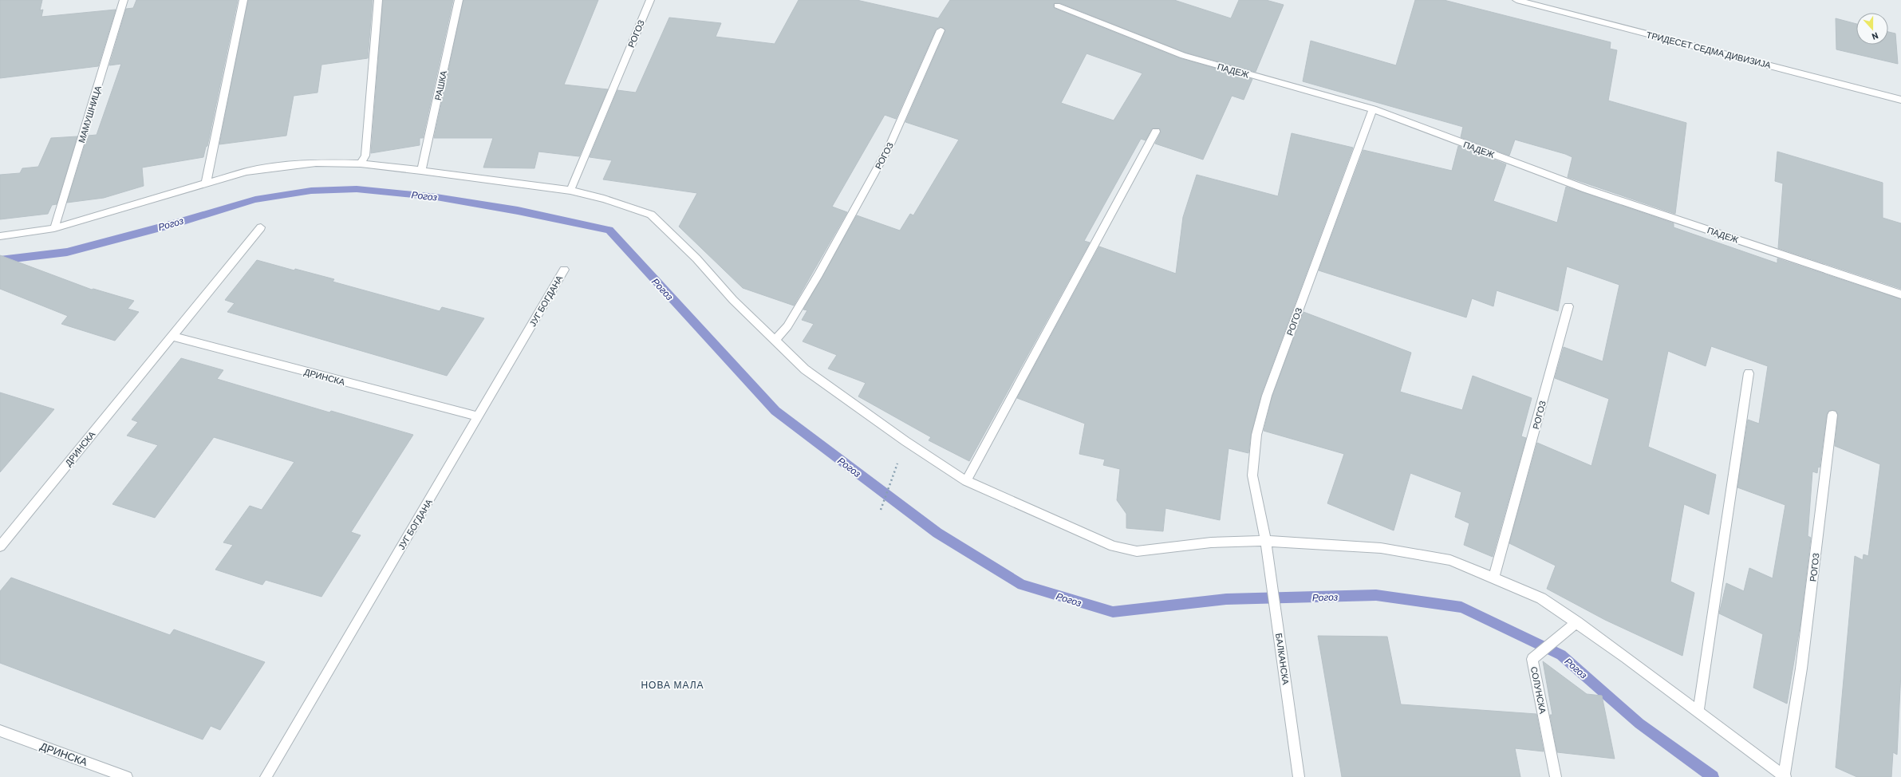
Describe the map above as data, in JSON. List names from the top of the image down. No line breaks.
{"streets":{"street":["РОГОЗ","ТРИДЕСЕТ СЕДМА ДИВИЗИЈА","ПАДЕЖ","РАШКА","МАМУШНИЦА","ЈУГ БОГДАНА","ДРИНСКА","БАЛКАНСКА","СОЛУНСКА"]},"crossings":[["РОГОЗ","ПАДЕЖ"],["РОГОЗ","РАШКА"],["РОГОЗ","МАМУШНИЦА"],["РОГОЗ","БАЛКАНСКА"],["РОГОЗ","СОЛУНСКА"],["ЈУГ БОГДАНА","ДРИНСКА"]],"districts":["НОВА МАЛА"],"water":["Рогоз"],"north":"bottom"}
